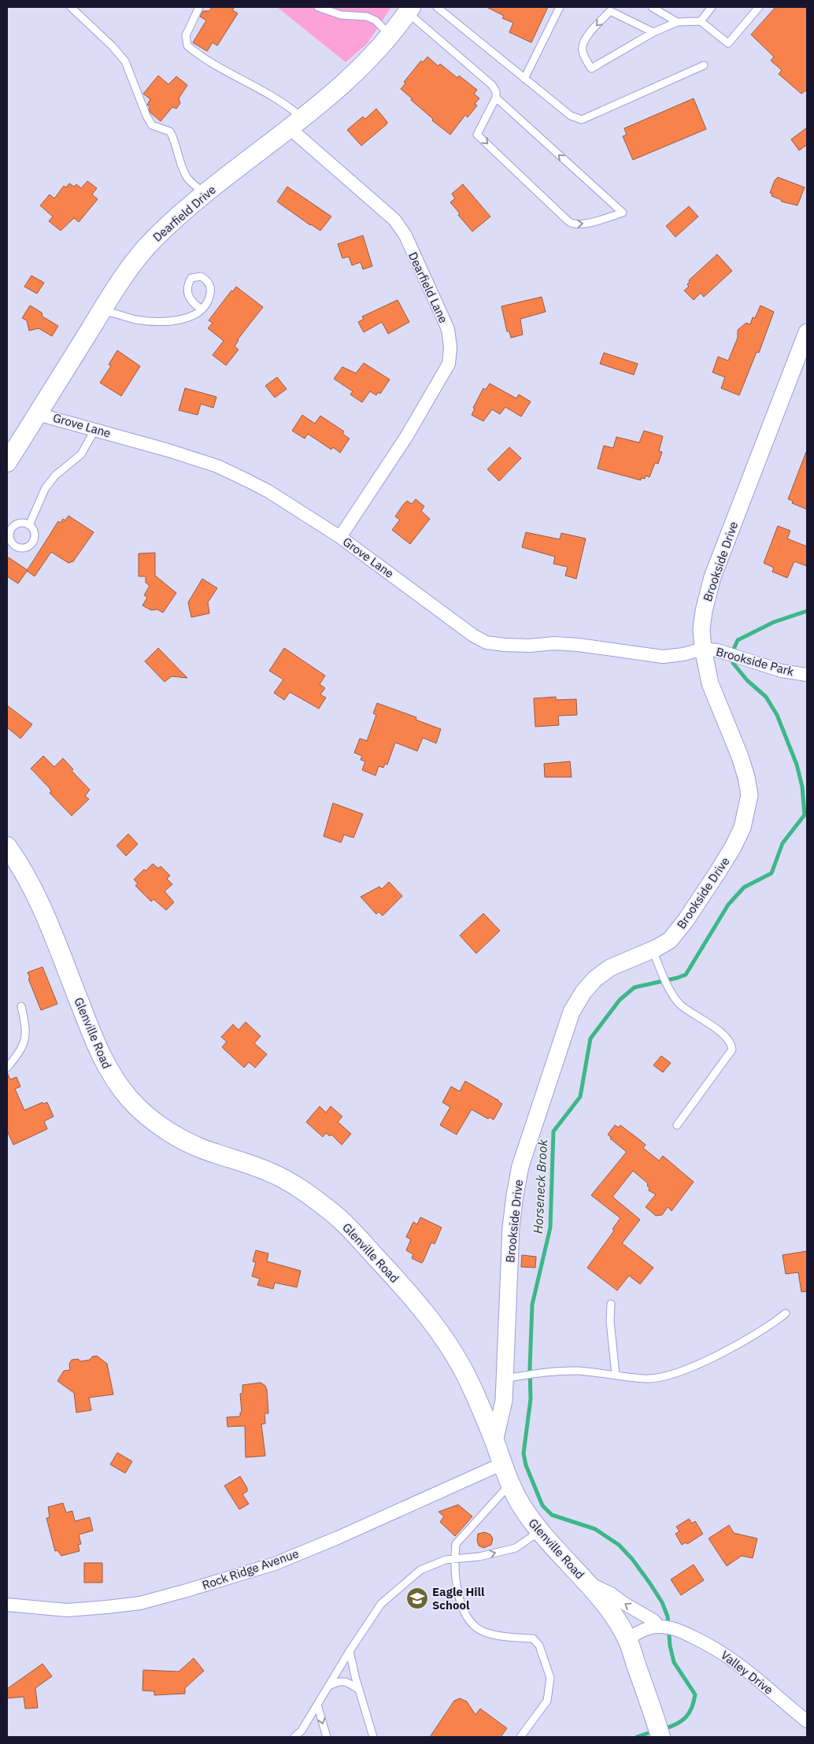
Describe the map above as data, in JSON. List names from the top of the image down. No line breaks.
{"streets":{"main road":["Dearfield Drive","Glenville Road"],"street":["Dearfield Lane","Grove Lane","Brookside Drive","Brookside Park","Rock Ridge Avenue","Valley Drive"]},"crossings":[["Dearfield Drive","Dearfield Lane"],["Dearfield Drive","Grove Lane"],["Dearfield Lane","Grove Lane"],["Grove Lane","Brookside Drive"],["Grove Lane","Brookside Park"],["Brookside Drive","Brookside Park"],["Brookside Drive","Glenville Road"],["Glenville Road","Rock Ridge Avenue"],["Glenville Road","Valley Drive"]],"one_way":["Valley Drive"],"water":["Horseneck Brook"],"places":{"school or university":["Eagle Hill School"]}}
